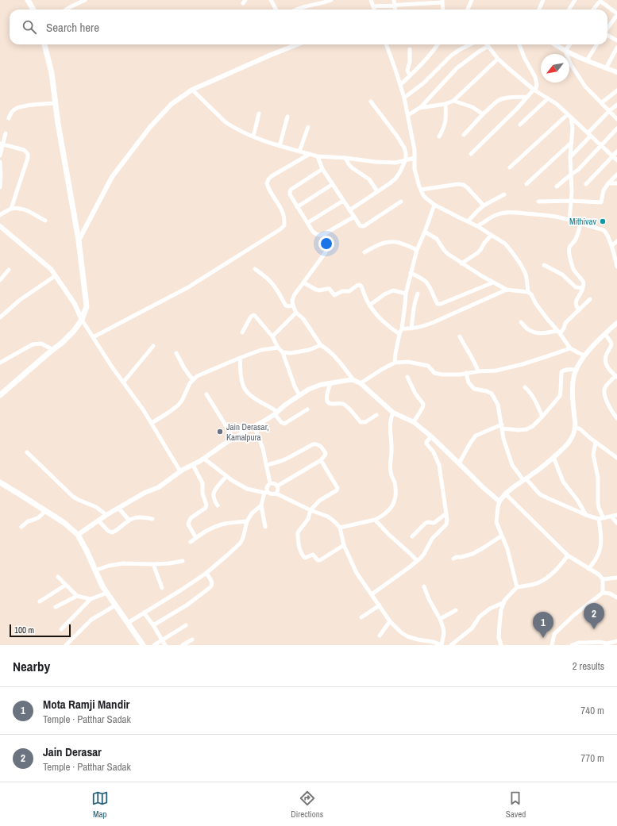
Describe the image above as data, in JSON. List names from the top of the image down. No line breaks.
{"places":["Mithivav","Jain Derasar, Kamalpura"],"scale_bar":"100 m","north":"bottom left","page":{"search":"Search here","pins":["2","1"],"scale":"100 m","heading":["Nearby","2 results"],"list":[{"mark":"1","name":"Mota Ramji Mandir","note":"Temple · Patthar Sadak","value":"740 m"},{"mark":"2","name":"Jain Derasar","note":"Temple · Patthar Sadak","value":"770 m"}],"nav":["Map","Directions","Saved"]}}
